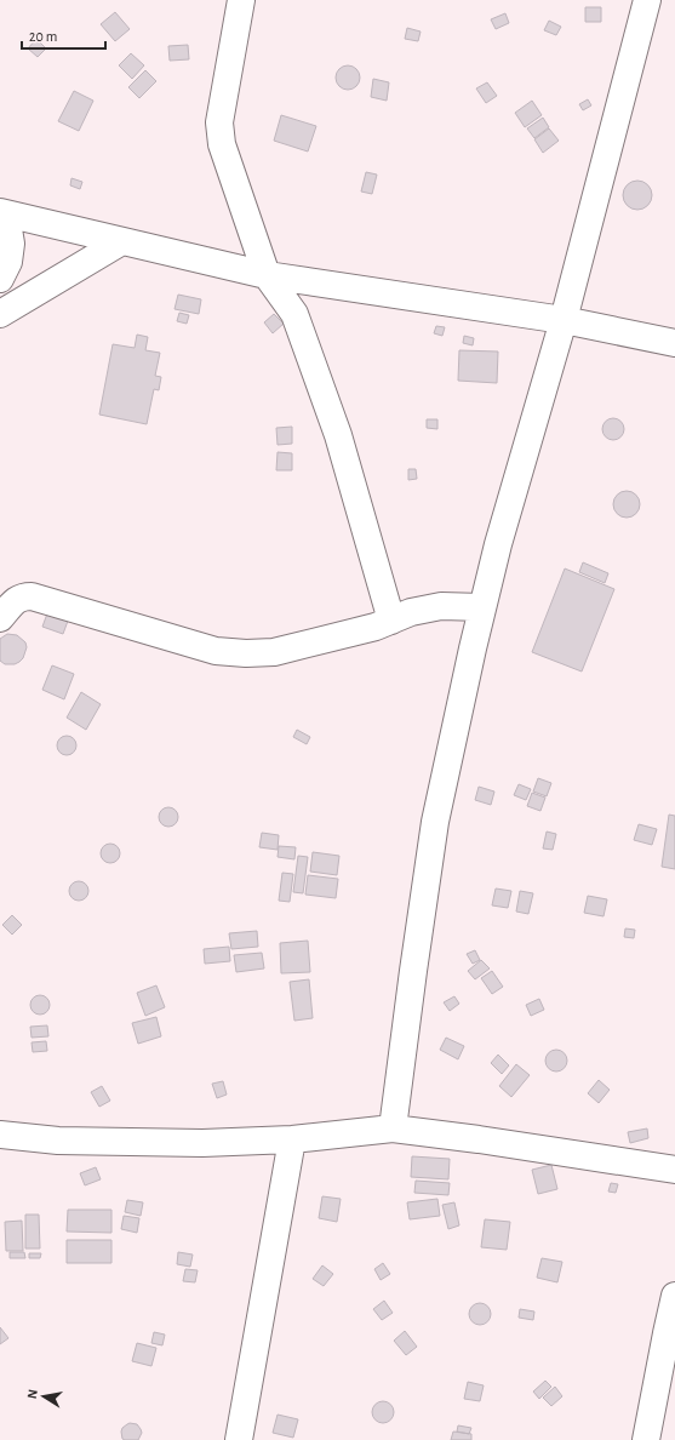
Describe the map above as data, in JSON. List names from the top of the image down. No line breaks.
{"scale_bar":"20 m","north":"left"}
